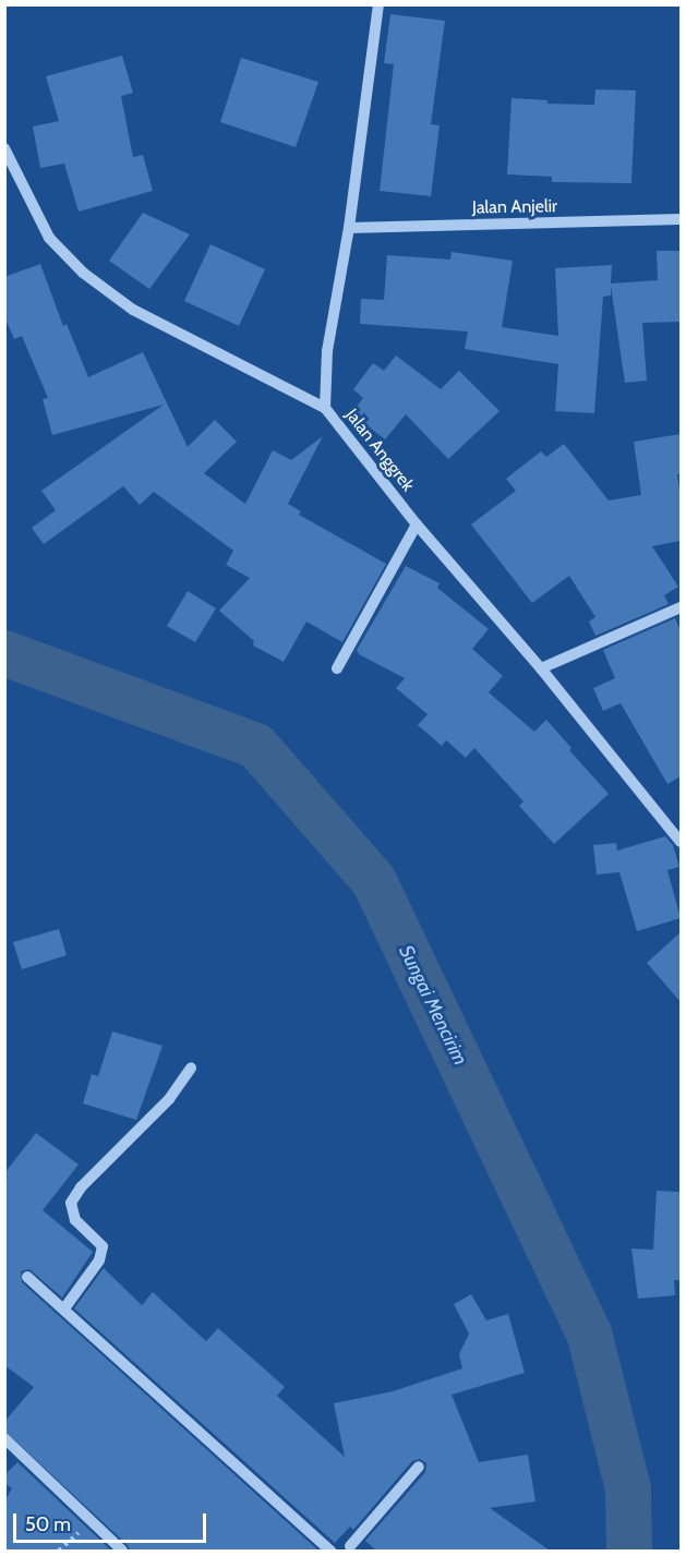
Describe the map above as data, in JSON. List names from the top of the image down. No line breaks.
{"streets":{"street":["Jalan Anjelir","Jalan Anggrek"]},"water":["Sungai Mencirim"],"scale_bar":"50 m"}
